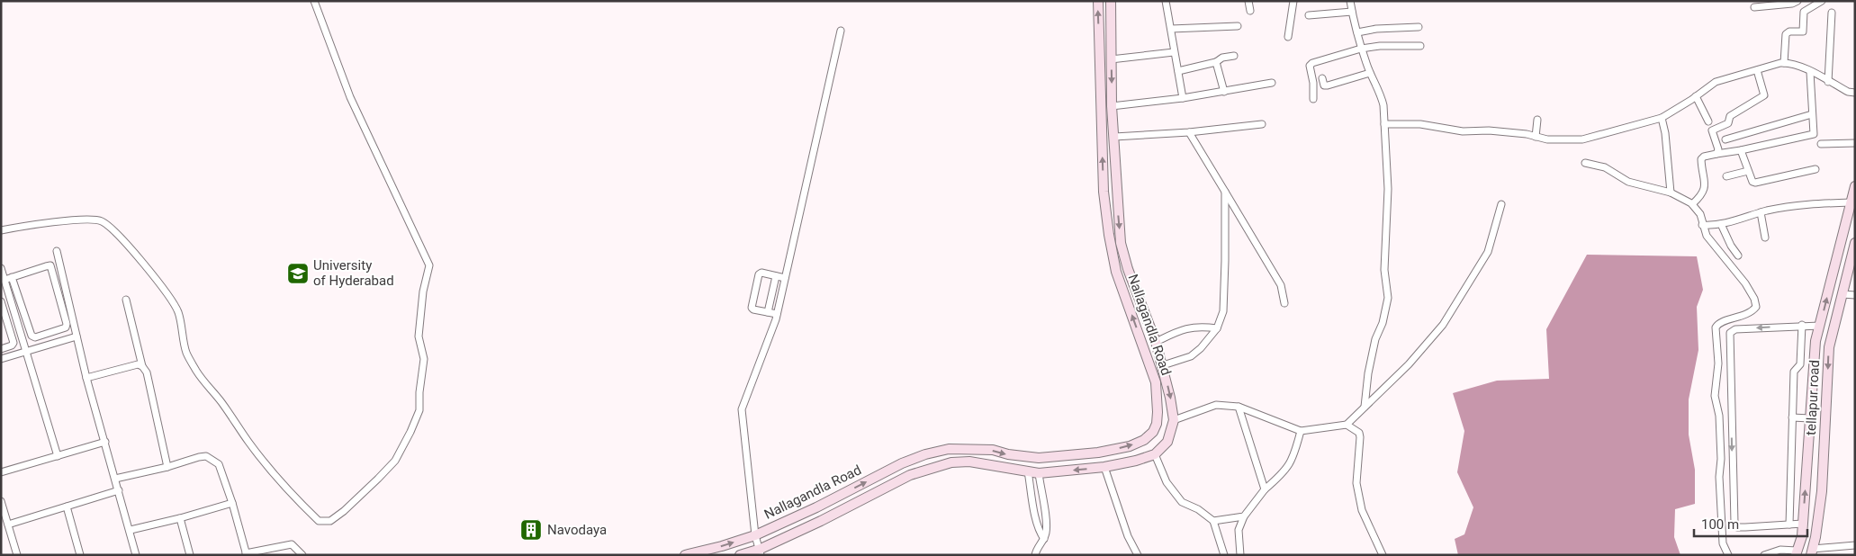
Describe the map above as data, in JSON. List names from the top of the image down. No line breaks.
{"streets":{"main road":["Nallagandla Road","tellapur road"]},"places":{"school or university":["University of Hyderabad"],"building":["Navodaya"]},"scale_bar":"100 m"}
